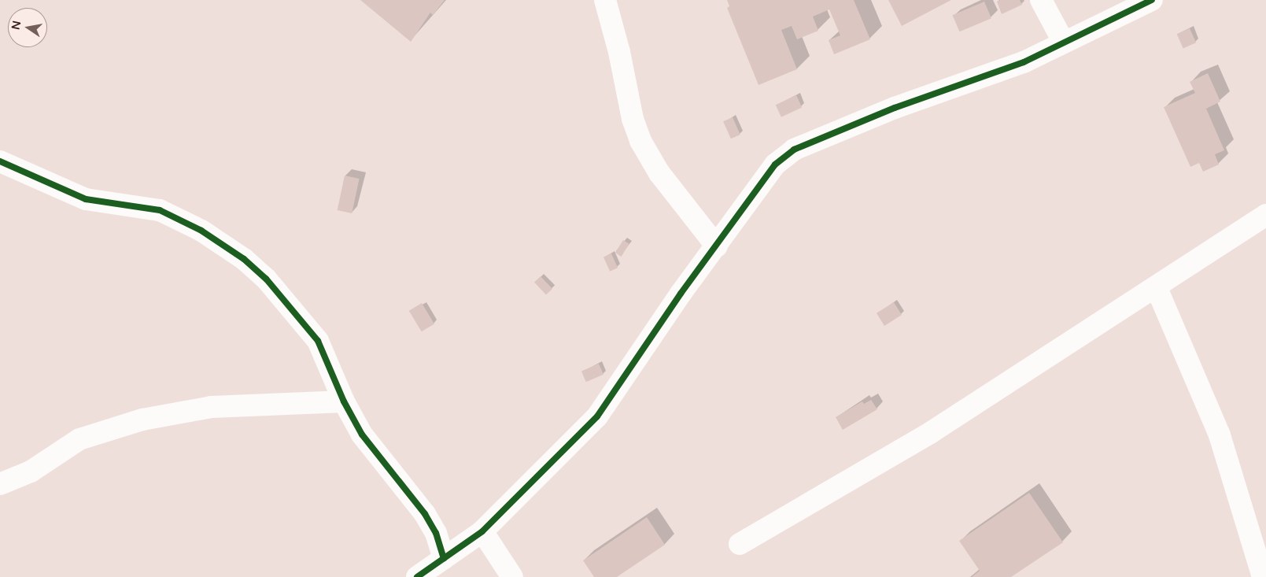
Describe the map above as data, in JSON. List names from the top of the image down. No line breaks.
{"north":"left"}
